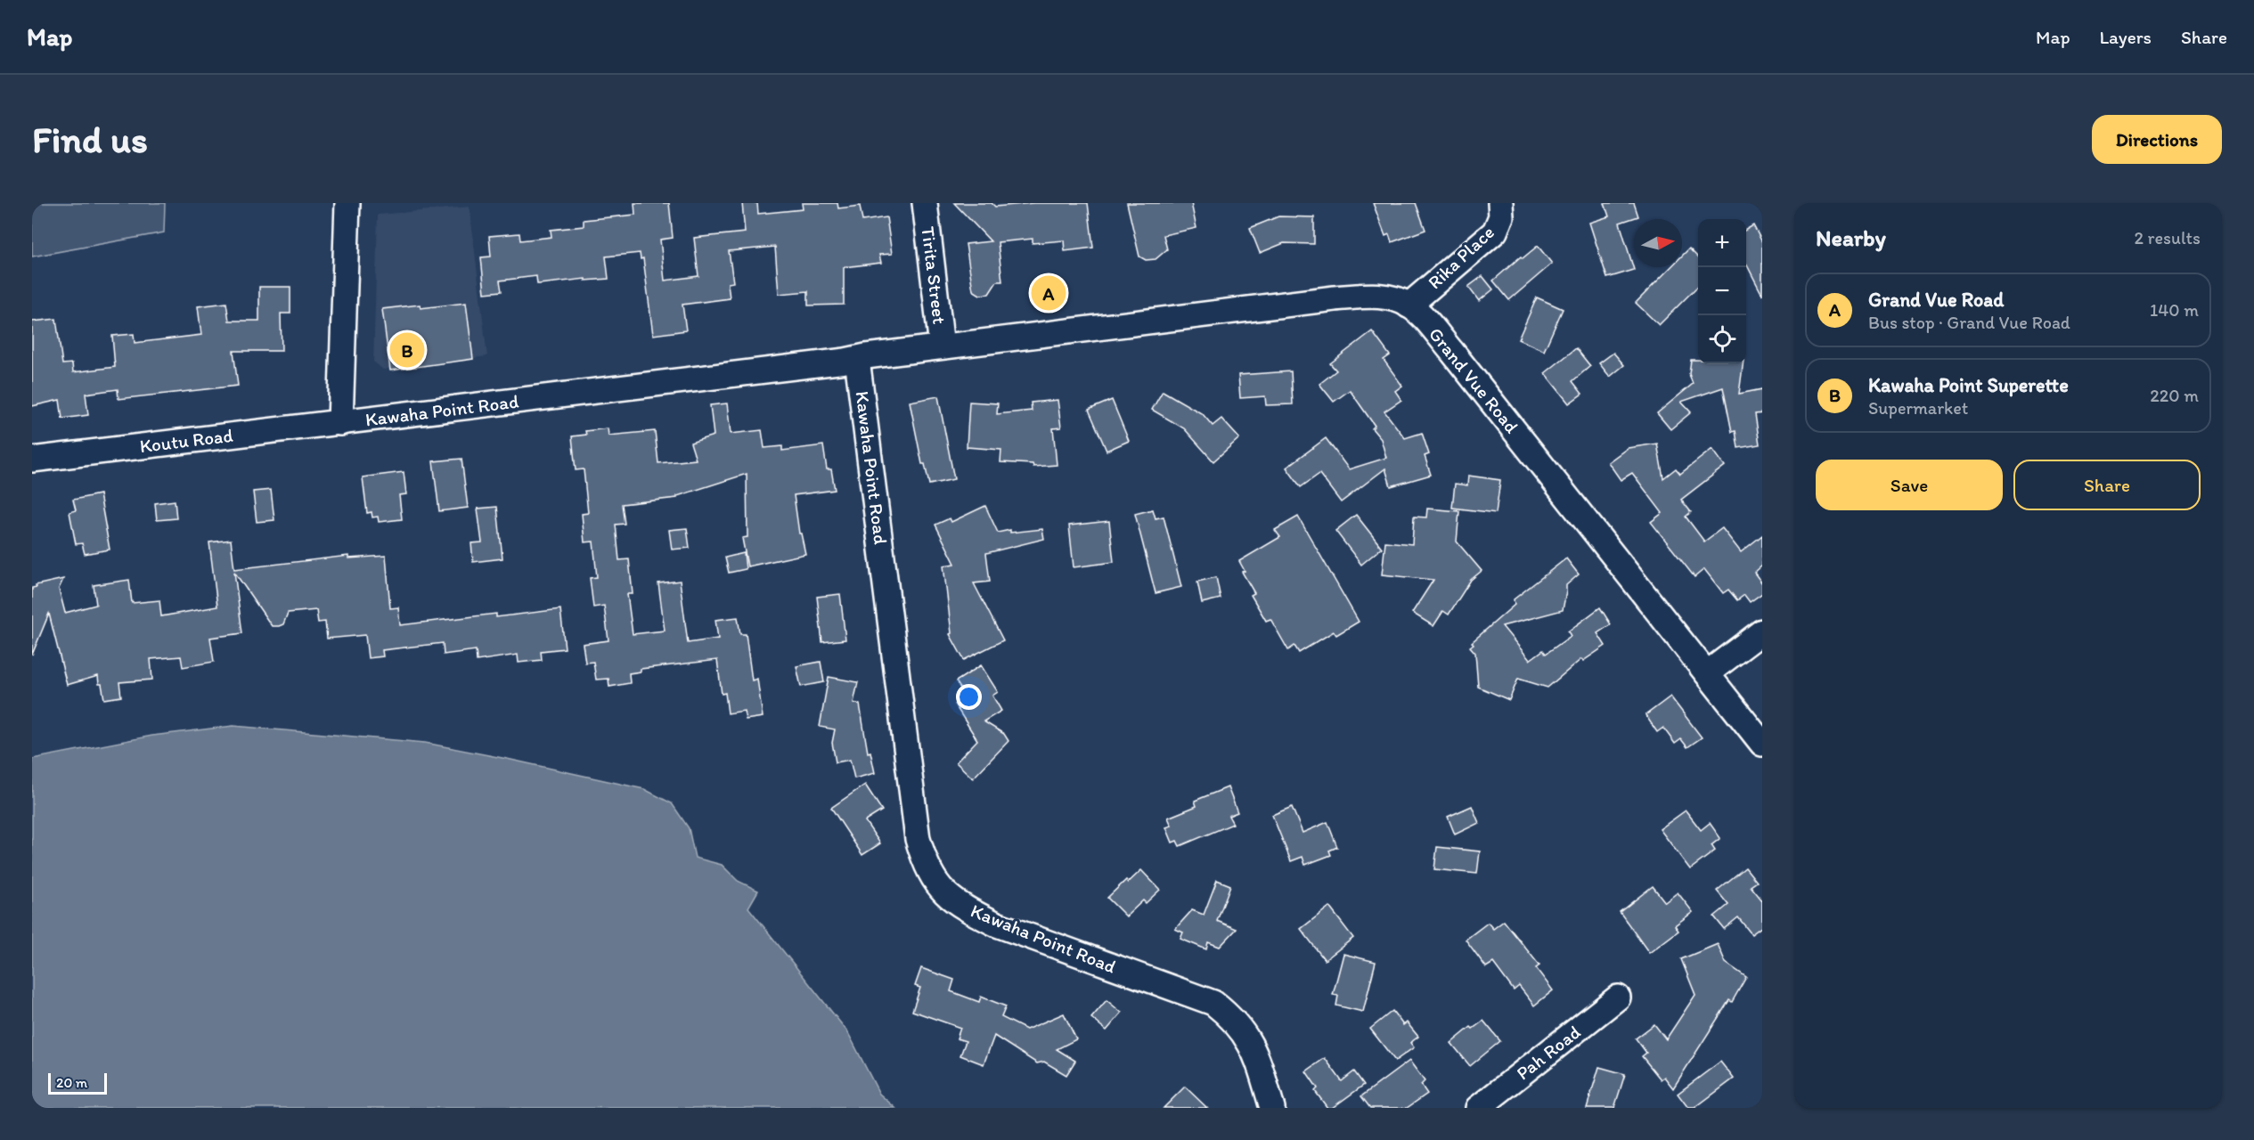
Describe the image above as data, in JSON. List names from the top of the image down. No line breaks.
{"streets":{"street":["Rika Place","Tirita Street","Grand Vue Road","Kawaha Point Road","Koutu Road","Pah Road"]},"crossings":[["Rika Place","Grand Vue Road"],["Tirita Street","Grand Vue Road"],["Grand Vue Road","Kawaha Point Road"],["Kawaha Point Road","Koutu Road"]],"scale_bar":"20 m","north":"right","page":{"header":"Map","nav":["Map","Layers","Share"],"buttons":["Directions",["Save","Share"]],"title":"Find us","heading":["Nearby","2 results"],"map_buttons":["+","−"],"list":[{"mark":"A","name":"Grand Vue Road","note":"Bus stop · Grand Vue Road","value":"140 m"},{"mark":"B","name":"Kawaha Point Superette","note":"Supermarket","value":"220 m"}],"pins":["A","B"],"scale":"20 m"}}
